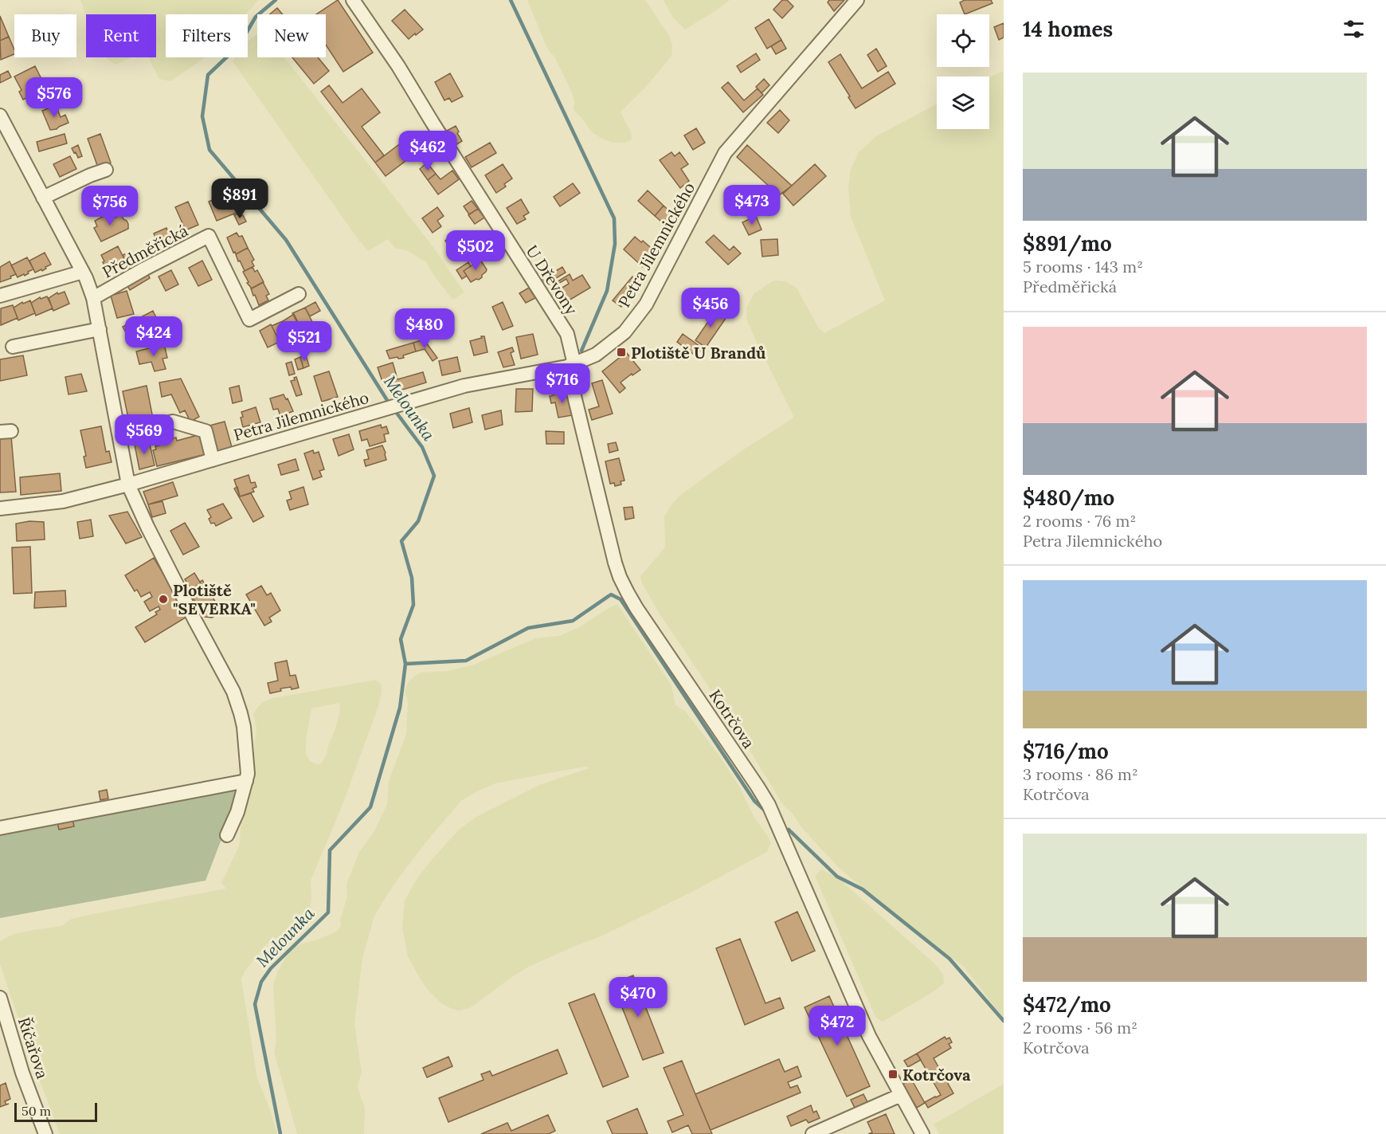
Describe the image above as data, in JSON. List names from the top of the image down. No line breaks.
{"streets":{"street":["Petra Jilemnického","Předměřická","U Dřevony","Kotrčova","Říčařova"]},"crossings":[["Petra Jilemnického","Předměřická"],["Petra Jilemnického","U Dřevony"],["Petra Jilemnického","Kotrčova"],["U Dřevony","Kotrčova"]],"water":["Melounka"],"places":{"transit":["Plotiště U Brandů","Kotrčova"],"other":["Plotiště \"SEVERKA\""]},"scale_bar":"50 m","page":{"heading":"14 homes","chip":["Buy","Rent","Filters","New"],"list":[{"name":"$891/mo","note":"5 rooms · 143 m² · Předměřická"},{"name":"$480/mo","note":"2 rooms · 76 m² · Petra Jilemnického"},{"name":"$716/mo","note":"3 rooms · 86 m² · Kotrčova"},{"name":"$472/mo","note":"2 rooms · 56 m² · Kotrčova"}],"price":["$576","$462","$891","$473","$756","$502","$456","$480","$424","$521","$716","$569","$470","$472"],"scale":"50 m"}}
